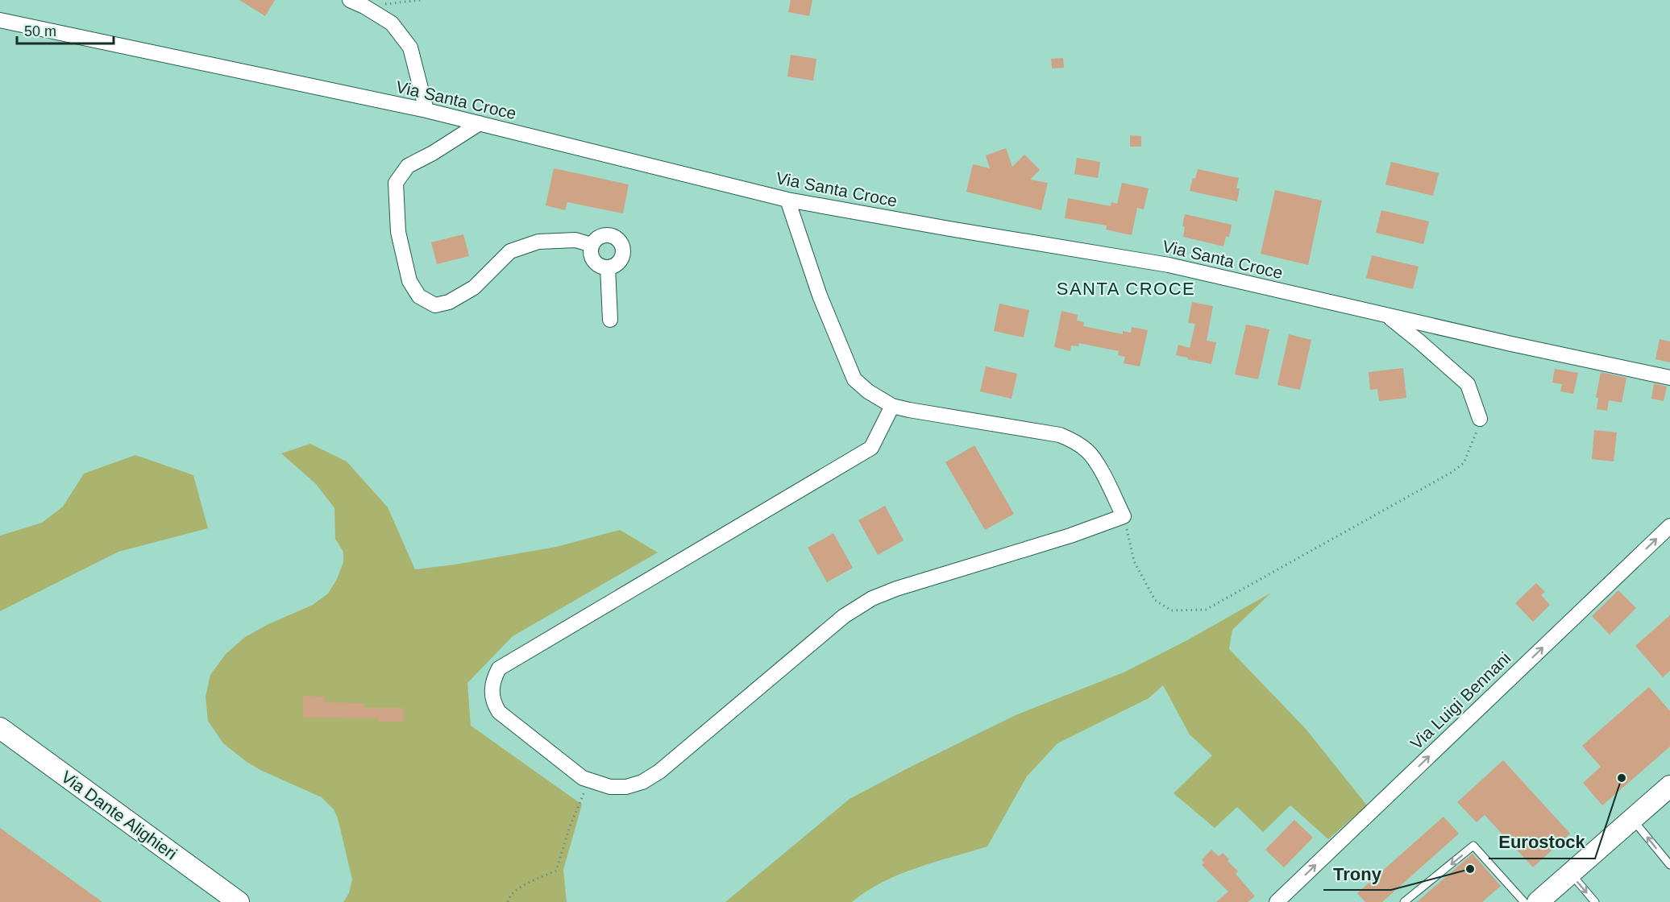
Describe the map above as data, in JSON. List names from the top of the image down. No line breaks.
{"streets":{"main road":["Via Dante Alighieri"],"street":["Via Santa Croce","Via Luigi Bennani"]},"one_way":["Via Luigi Bennani"],"districts":["SANTA CROCE"],"places":["Eurostock","Trony"],"scale_bar":"50 m"}
